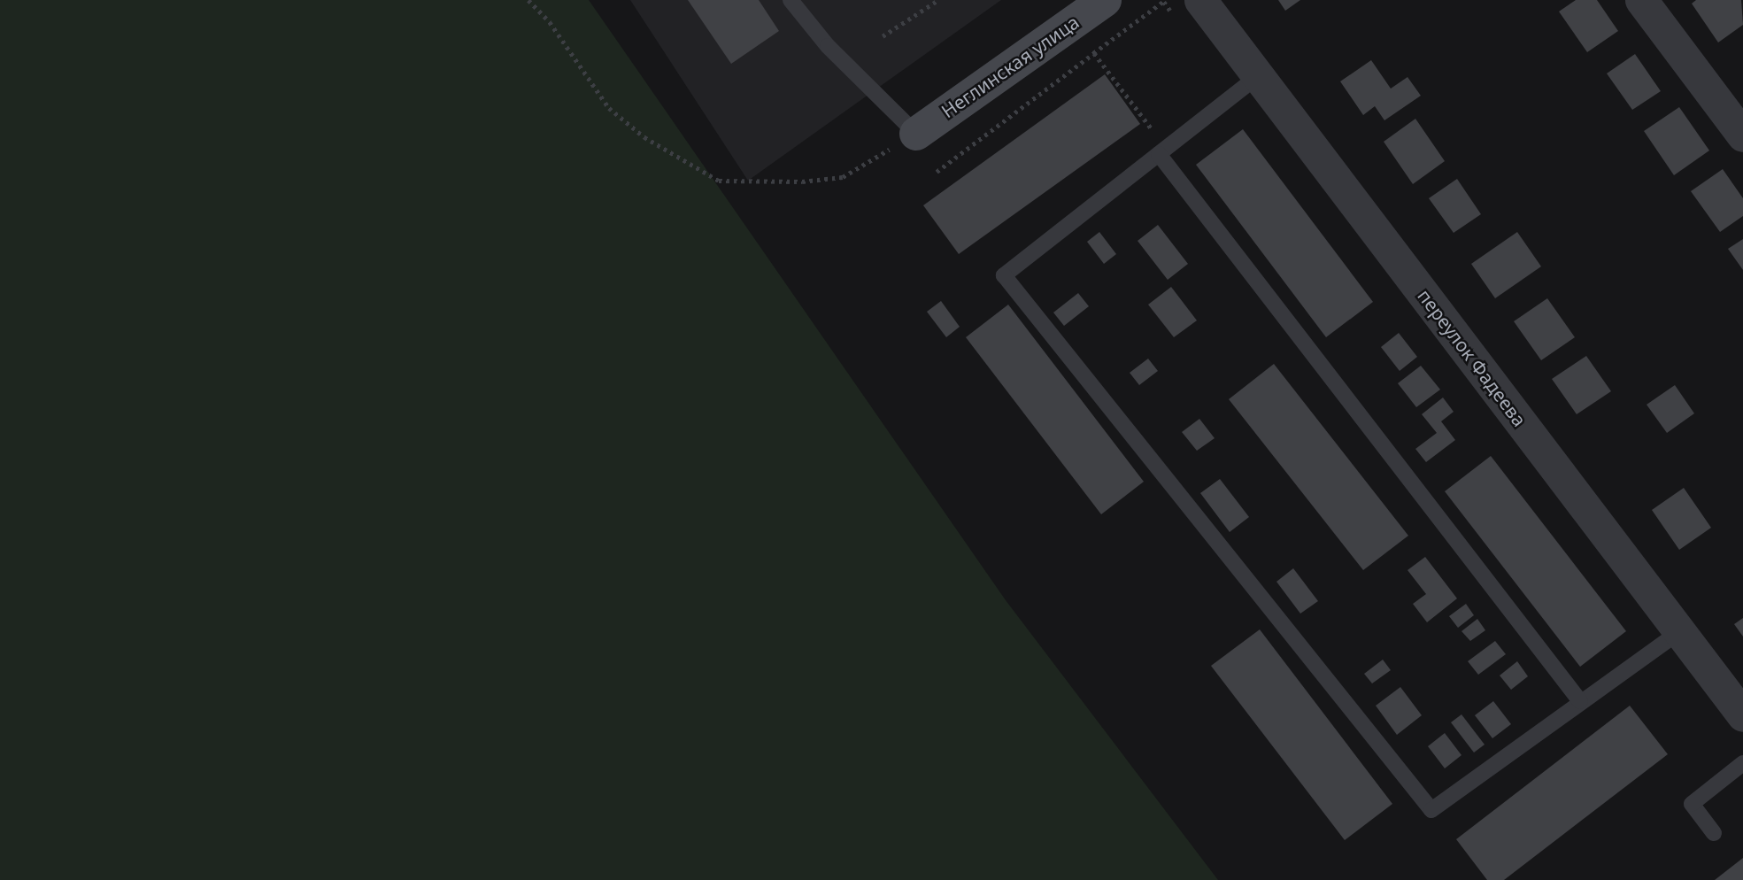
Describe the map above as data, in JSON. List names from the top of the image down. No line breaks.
{"streets":{"street":["Неглинская улица","переулок Фадеева"]}}
